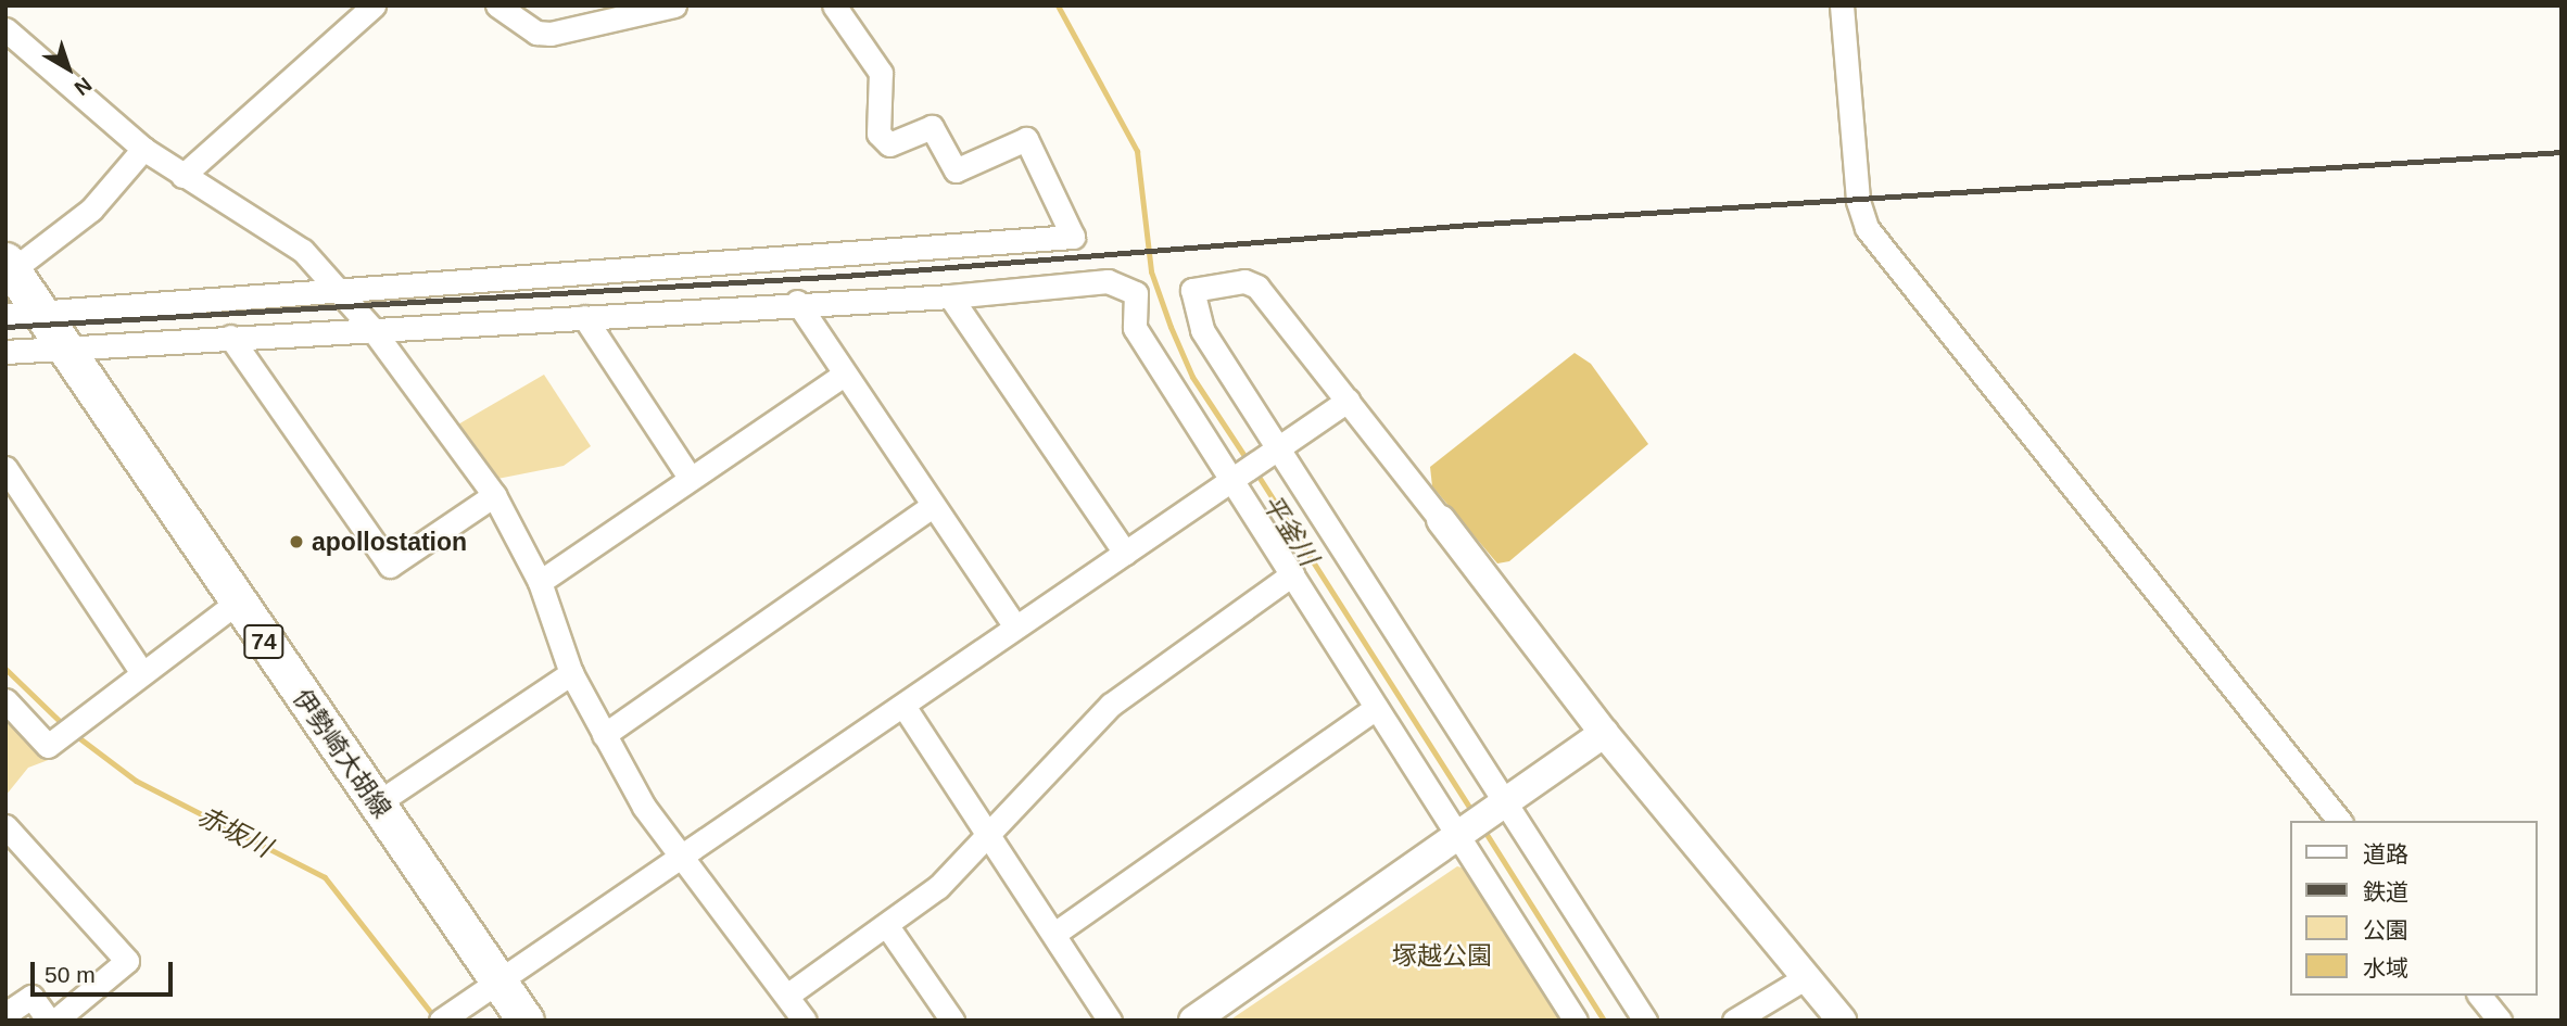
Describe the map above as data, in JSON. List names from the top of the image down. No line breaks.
{"streets":{"main road":["74","伊勢崎大胡線"]},"water":["平釜川","赤坂川"],"parks":["塚越公園"],"places":["apollostation"],"legend":["道路","鉄道","公園","水域"],"scale_bar":"50 m","north":"bottom right"}
